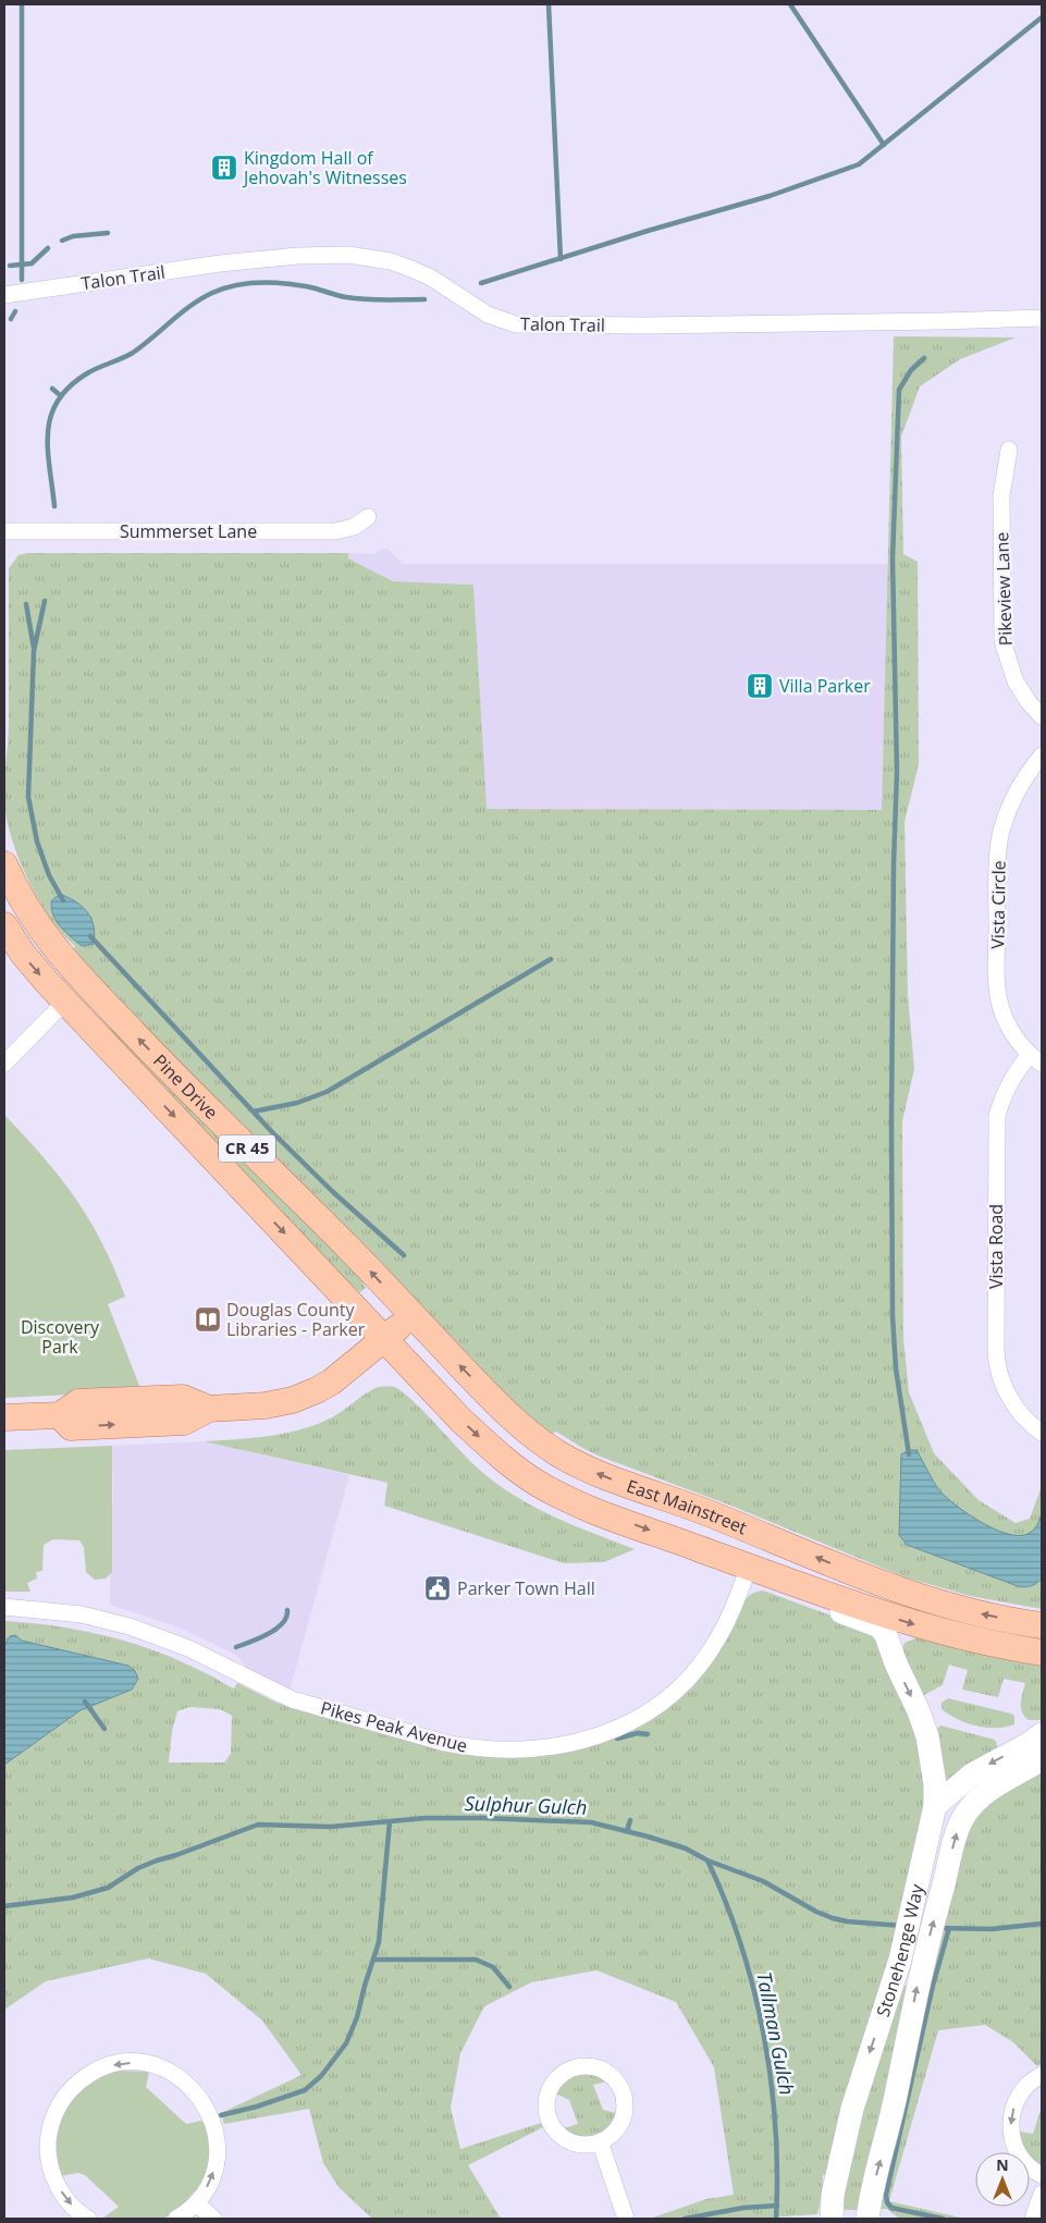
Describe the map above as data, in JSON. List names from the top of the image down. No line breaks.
{"streets":{"main road":["Pine Drive","CR 45","East Mainstreet"],"street":["Talon Trail","Summerset Lane","Pikeview Lane","Vista Circle","Vista Road","Pikes Peak Avenue","Stonehenge Way"]},"crossings":[["Vista Circle","Vista Road"],["Pine Drive","East Mainstreet"],["East Mainstreet","Pikes Peak Avenue"],["East Mainstreet","Stonehenge Way"]],"water":["Sulphur Gulch","Tallman Gulch"],"parks":["Discovery Park"],"places":{"building":["Kingdom Hall of Jehovah's Witnesses","Villa Parker"],"library":["Douglas County Libraries - Parker"],"public building":["Parker Town Hall"]},"north":"top"}
